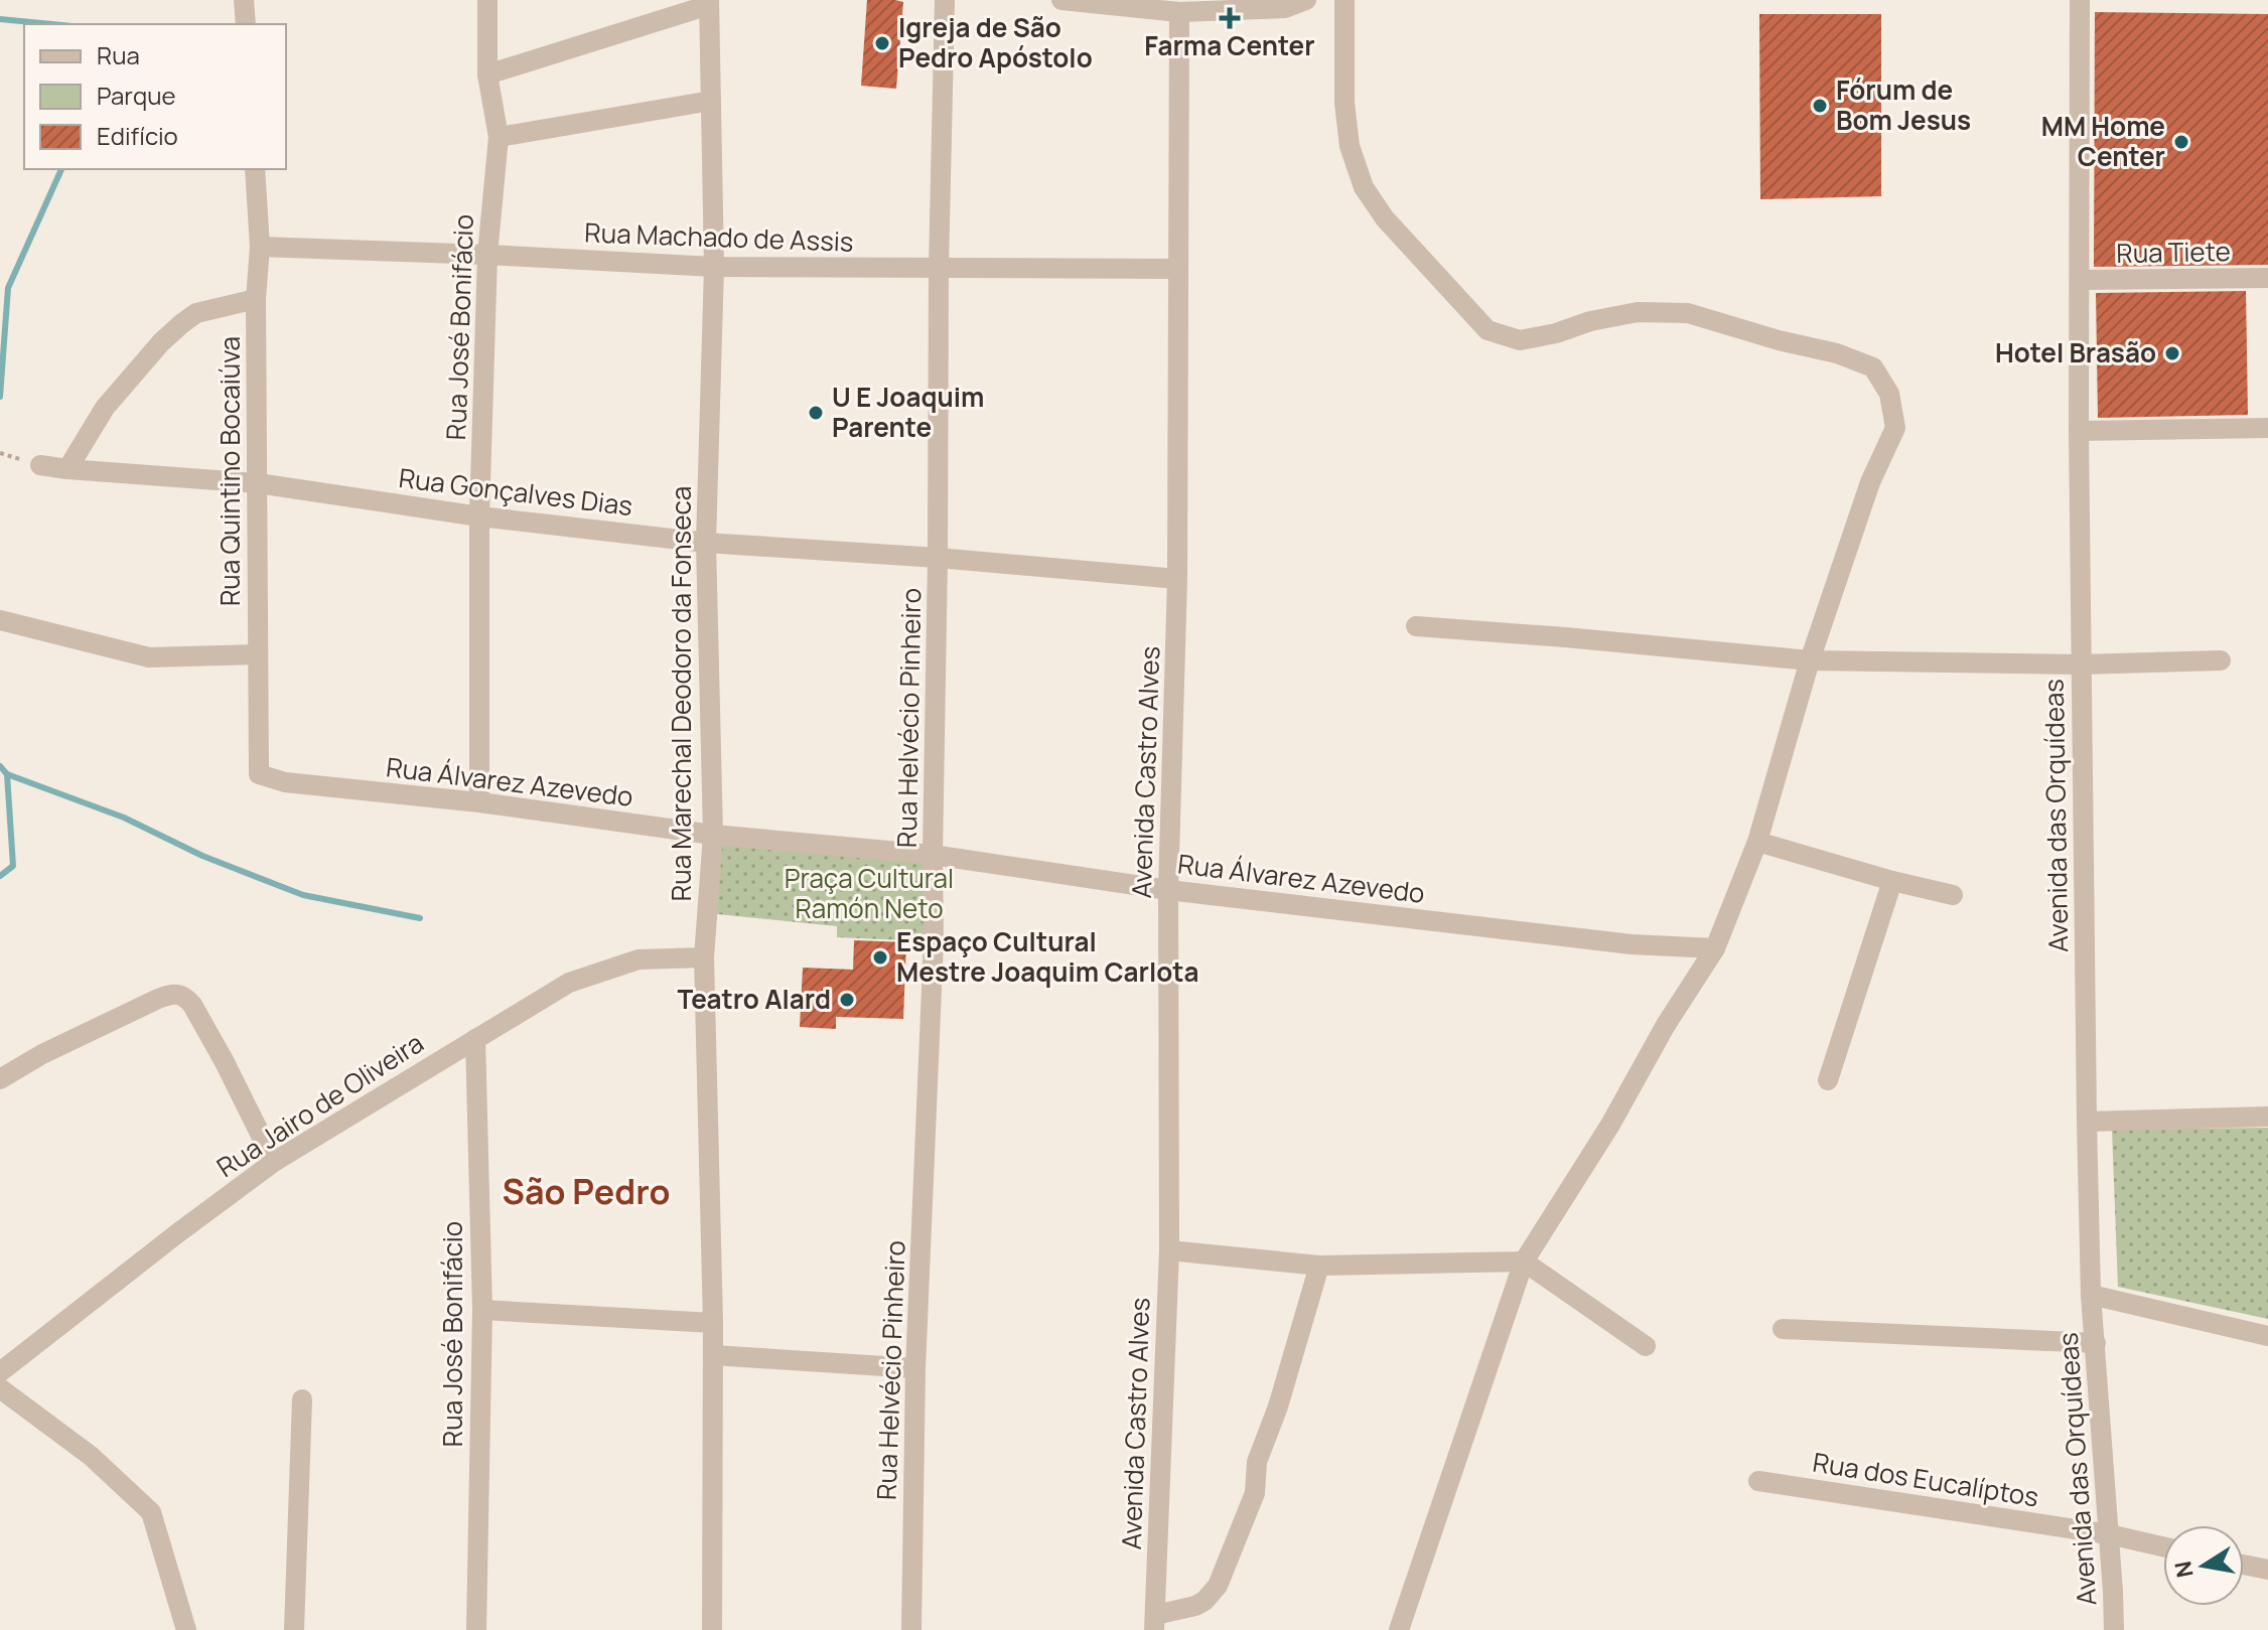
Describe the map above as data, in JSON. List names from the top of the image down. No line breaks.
{"streets":{"street":["Rua Machado de Assis","Rua Tiete","Rua José Bonifácio","Rua Quintino Bocaiúva","Rua Gonçalves Dias","Rua Marechal Deodoro da Fonseca","Rua Helvécio Pinheiro","Avenida Castro Alves","Rua Álvarez Azevedo","Avenida das Orquídeas","Rua Jairo de Oliveira","Rua dos Eucalíptos"]},"crossings":[["Rua Machado de Assis","Rua José Bonifácio"],["Rua Machado de Assis","Rua Quintino Bocaiúva"],["Rua Machado de Assis","Rua Marechal Deodoro da Fonseca"],["Rua Machado de Assis","Rua Helvécio Pinheiro"],["Rua Machado de Assis","Avenida Castro Alves"],["Rua Tiete","Avenida das Orquídeas"],["Rua José Bonifácio","Rua Gonçalves Dias"],["Rua José Bonifácio","Rua Álvarez Azevedo"],["Rua José Bonifácio","Rua Jairo de Oliveira"],["Rua Quintino Bocaiúva","Rua Gonçalves Dias"],["Rua Quintino Bocaiúva","Rua Álvarez Azevedo"],["Rua Gonçalves Dias","Rua Marechal Deodoro da Fonseca"],["Rua Gonçalves Dias","Rua Helvécio Pinheiro"],["Rua Gonçalves Dias","Avenida Castro Alves"],["Rua Marechal Deodoro da Fonseca","Rua Álvarez Azevedo"],["Rua Marechal Deodoro da Fonseca","Rua Jairo de Oliveira"],["Rua Helvécio Pinheiro","Rua Álvarez Azevedo"],["Avenida Castro Alves","Rua Álvarez Azevedo"],["Avenida das Orquídeas","Rua dos Eucalíptos"]],"districts":["São Pedro"],"parks":["Praça Cultural Ramón Neto"],"places":{"health":["Farma Center"],"other":["Igreja de São Pedro Apóstolo","Fórum de Bom Jesus","MM Home Center","Hotel Brasão","U E Joaquim Parente","Espaço Cultural Mestre Joaquim Carlota","Teatro Alard"]},"legend":["Rua","Parque","Edifício"],"north":"left"}
